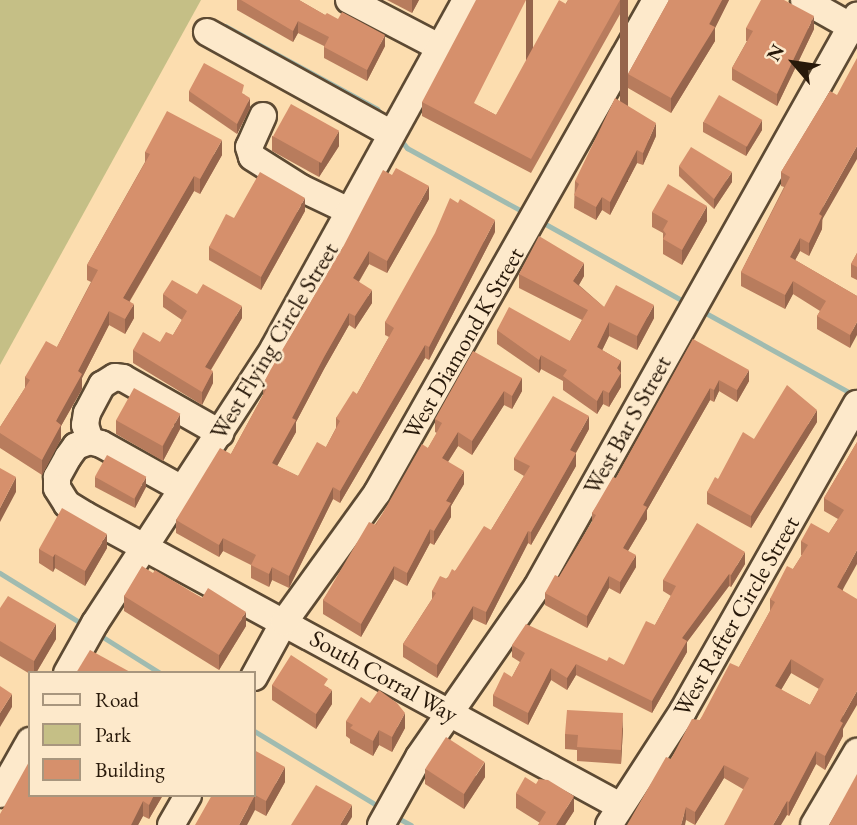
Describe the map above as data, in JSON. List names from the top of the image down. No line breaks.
{"streets":{"street":["West Flying Circle Street","West Diamond K Street","West Bar S Street","West Rafter Circle Street","South Corral Way"]},"crossings":[["West Flying Circle Street","South Corral Way"],["West Diamond K Street","South Corral Way"],["West Bar S Street","South Corral Way"],["West Rafter Circle Street","South Corral Way"]],"legend":["Road","Park","Building"],"north":"top left"}
